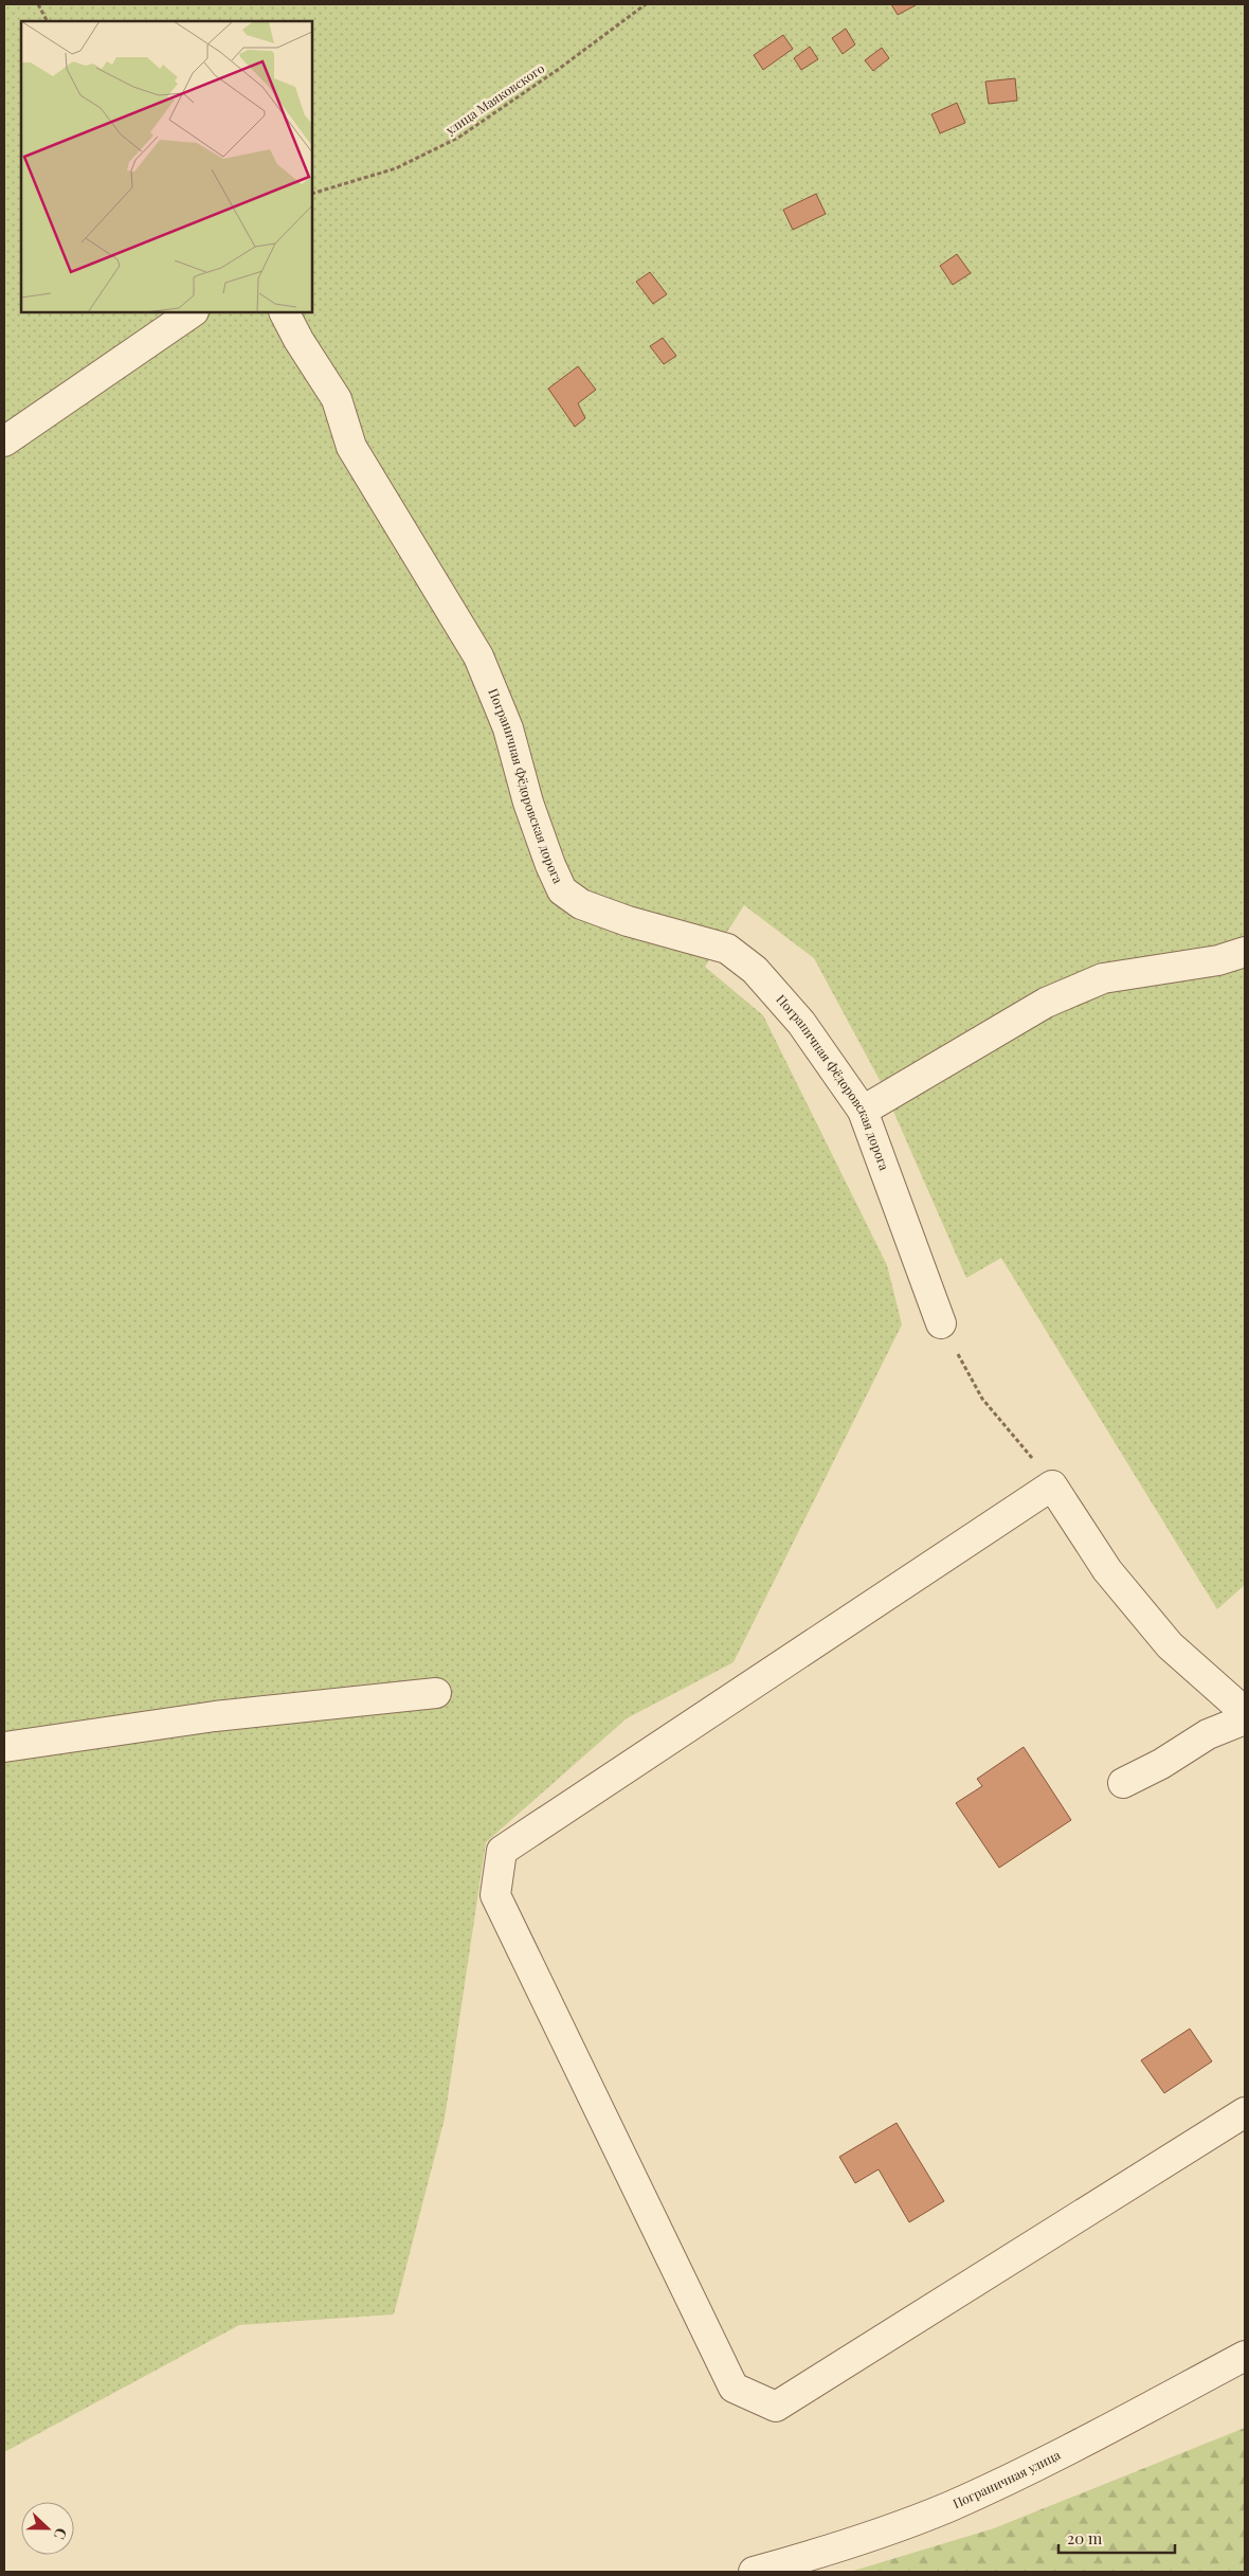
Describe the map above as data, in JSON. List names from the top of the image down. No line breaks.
{"streets":{"street":["Пограничная Фёдоровская дорога","Пограничная улица"],"path":["улица Маяковского"]},"scale_bar":"20 m","north":"right"}
